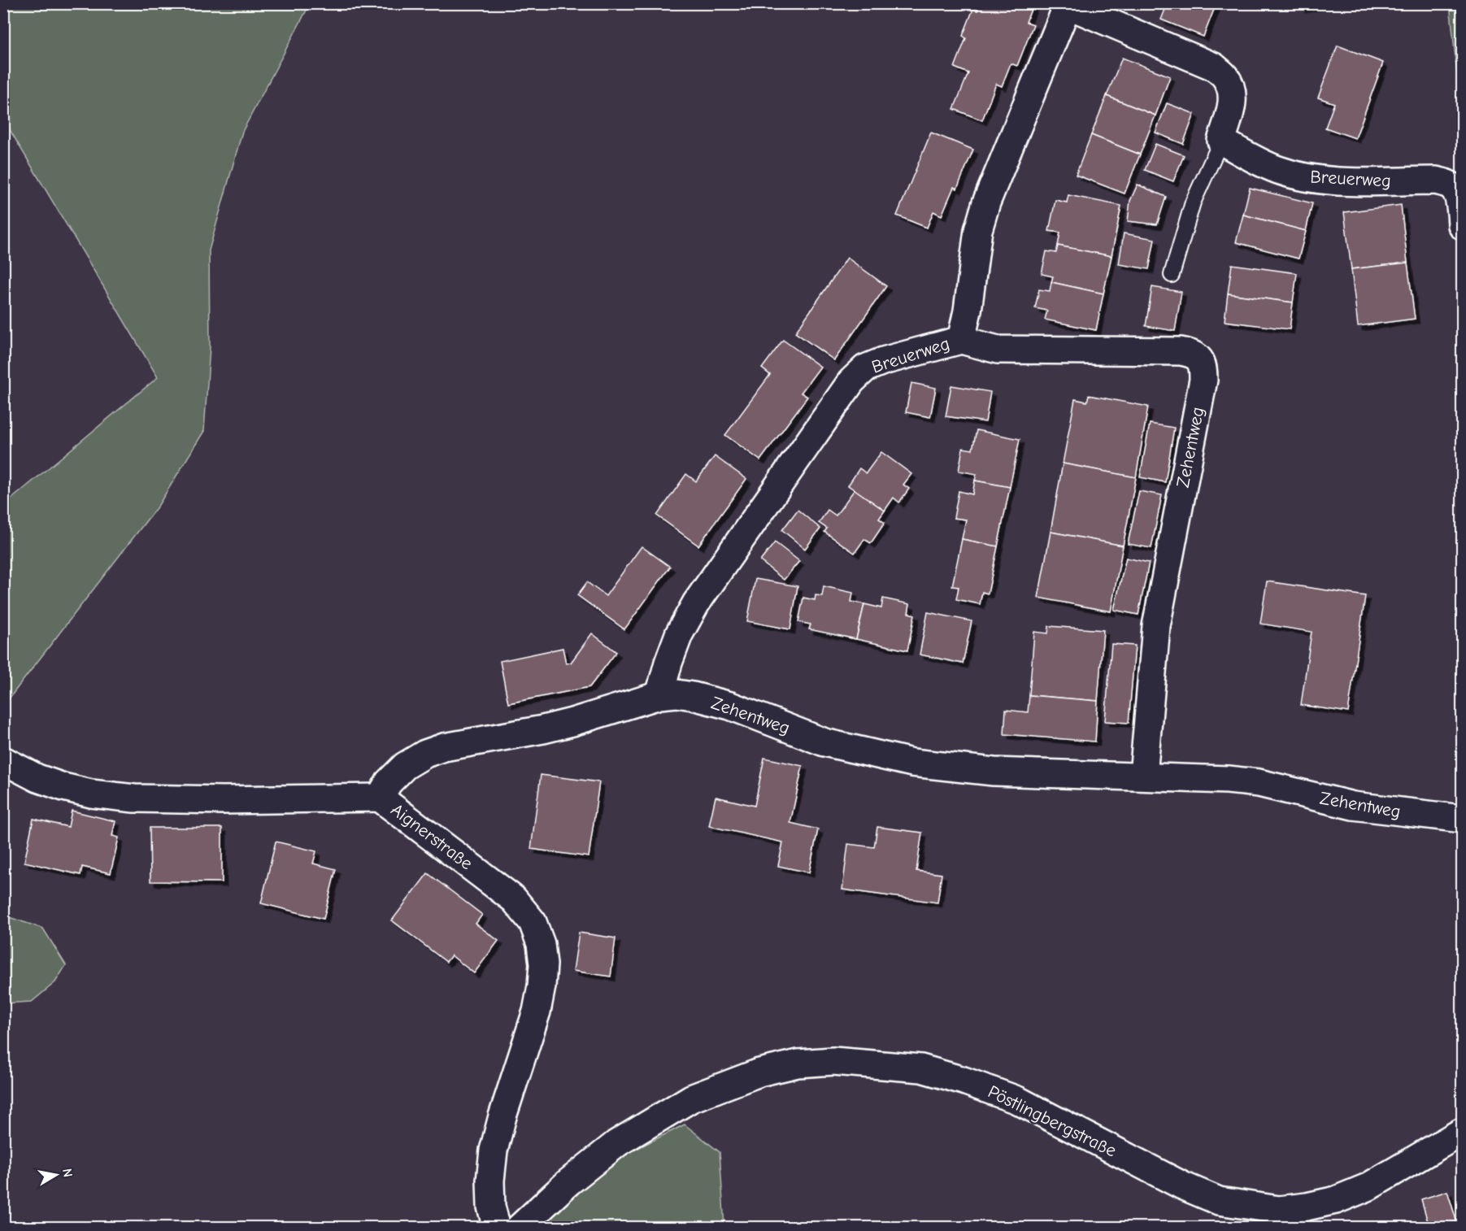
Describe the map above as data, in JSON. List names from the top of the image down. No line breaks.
{"streets":{"street":["Breuerweg","Zehentweg","Aignerstraße","Pöstlingbergstraße"]},"crossings":[["Breuerweg","Zehentweg"],["Zehentweg","Aignerstraße"]],"north":"right"}
